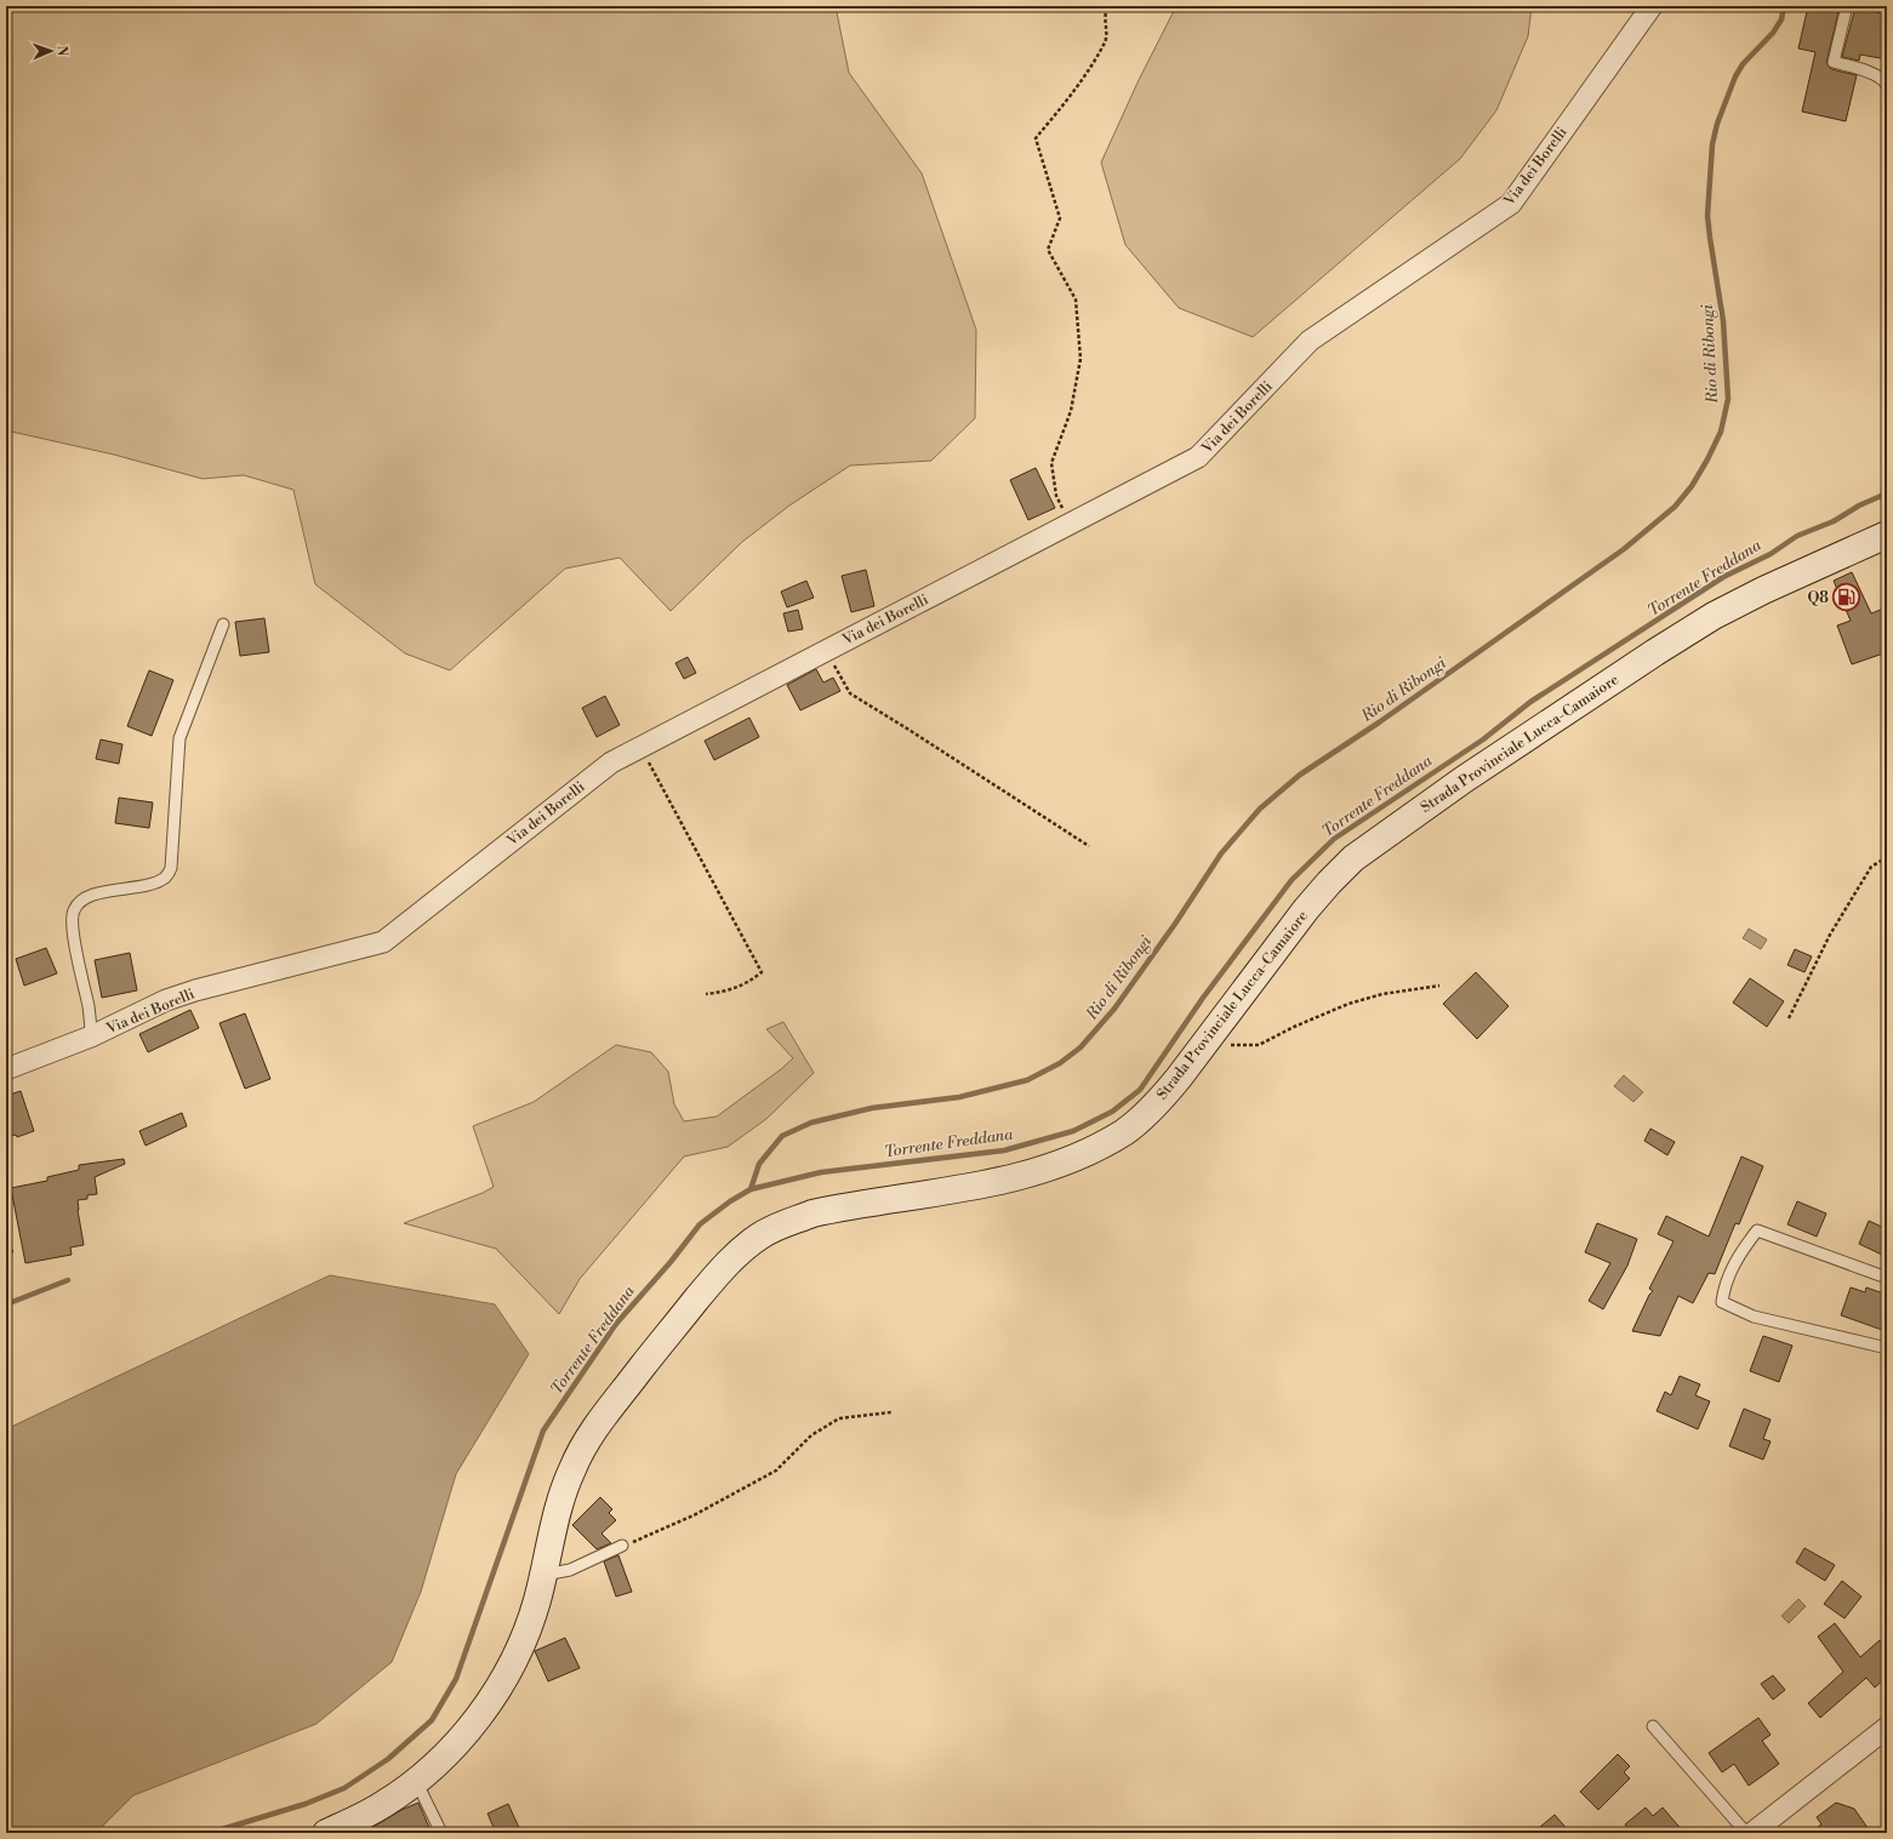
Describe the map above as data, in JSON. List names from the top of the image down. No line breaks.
{"streets":{"main road":["Strada Provinciale Lucca-Camaiore"],"street":["Via dei Borelli"]},"water":["Rio di Ribongi","Torrente Freddana"],"places":{"fuel station":["Q8"]},"north":"right"}
